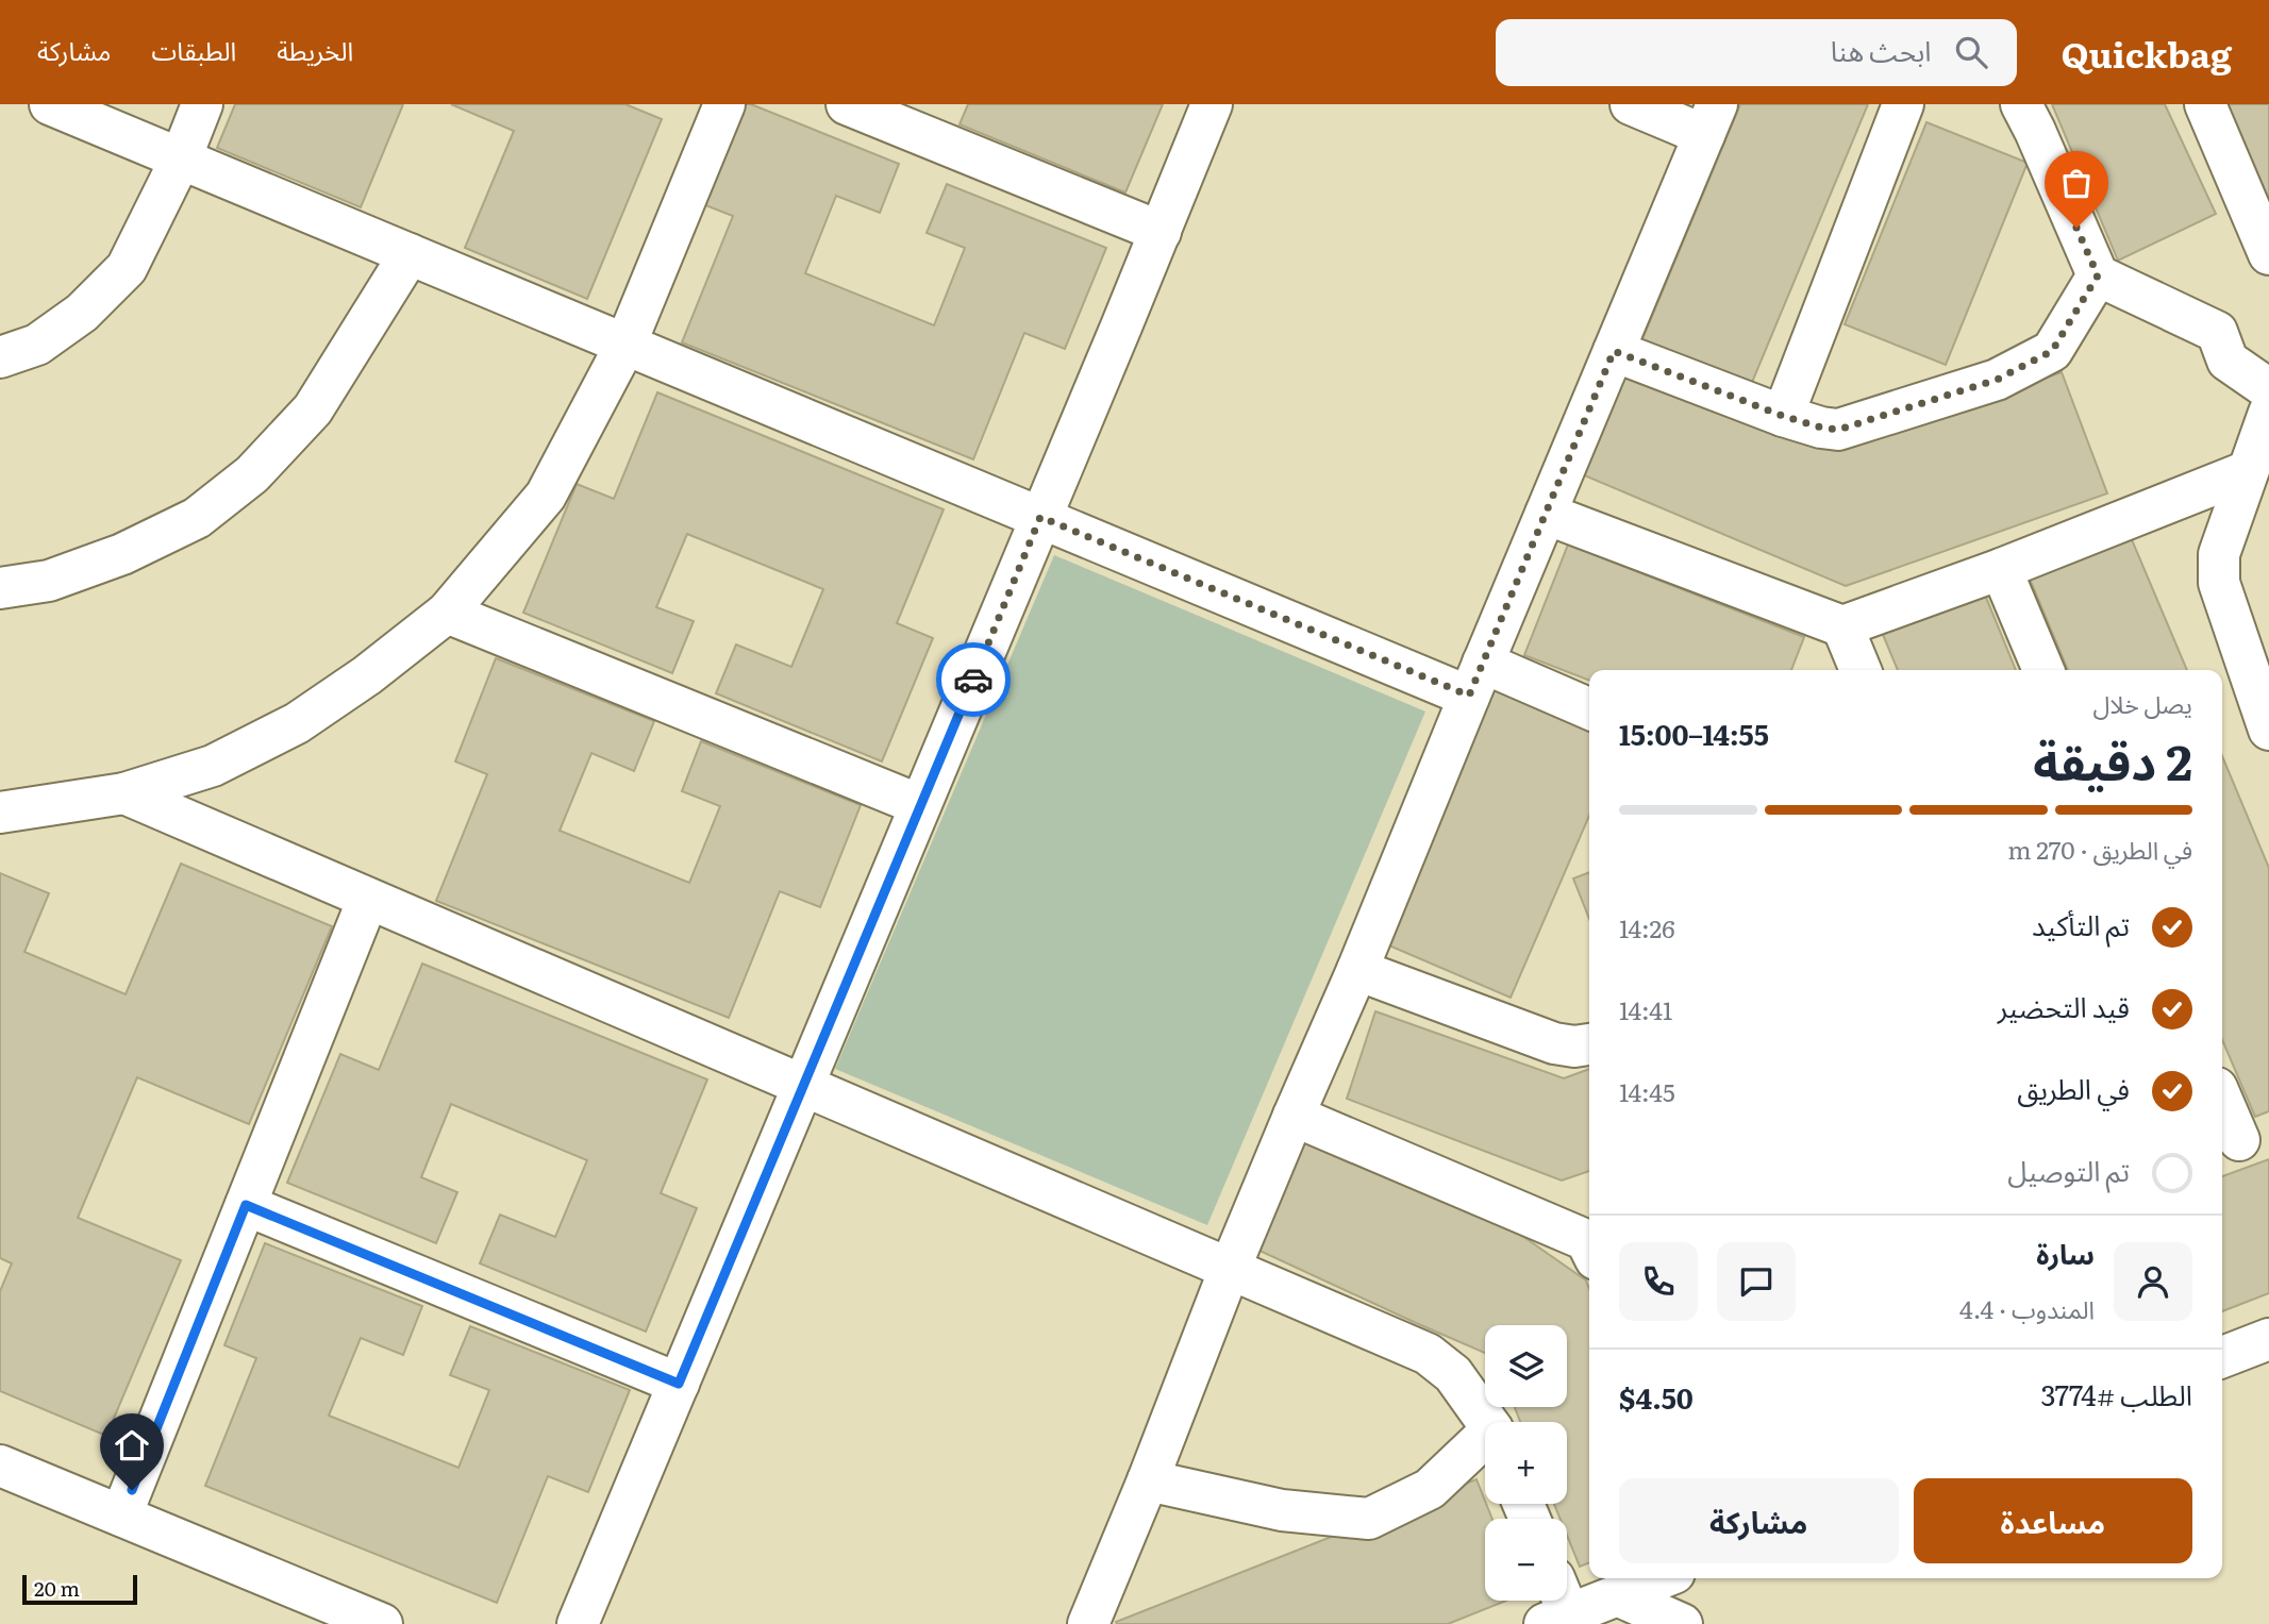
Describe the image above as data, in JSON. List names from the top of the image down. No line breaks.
{"scale_bar":"20 m","page":{"header":"Quickbag","search":"ابحث هنا","nav":["الخريطة","الطبقات","مشاركة"],"heading":["2 دقيقة","يصل خلال","14:55–15:00"],"panel":["سارة","المندوب · 4.4","الطلب #3774","$4.50"],"bar":"في الطريق · 270 m","list":[["تم التأكيد","14:26"],["قيد التحضير","14:41"],["في الطريق","14:45"],"تم التوصيل"],"map_buttons":["+","−"],"buttons":["مساعدة","مشاركة"],"scale":"20 m"}}
